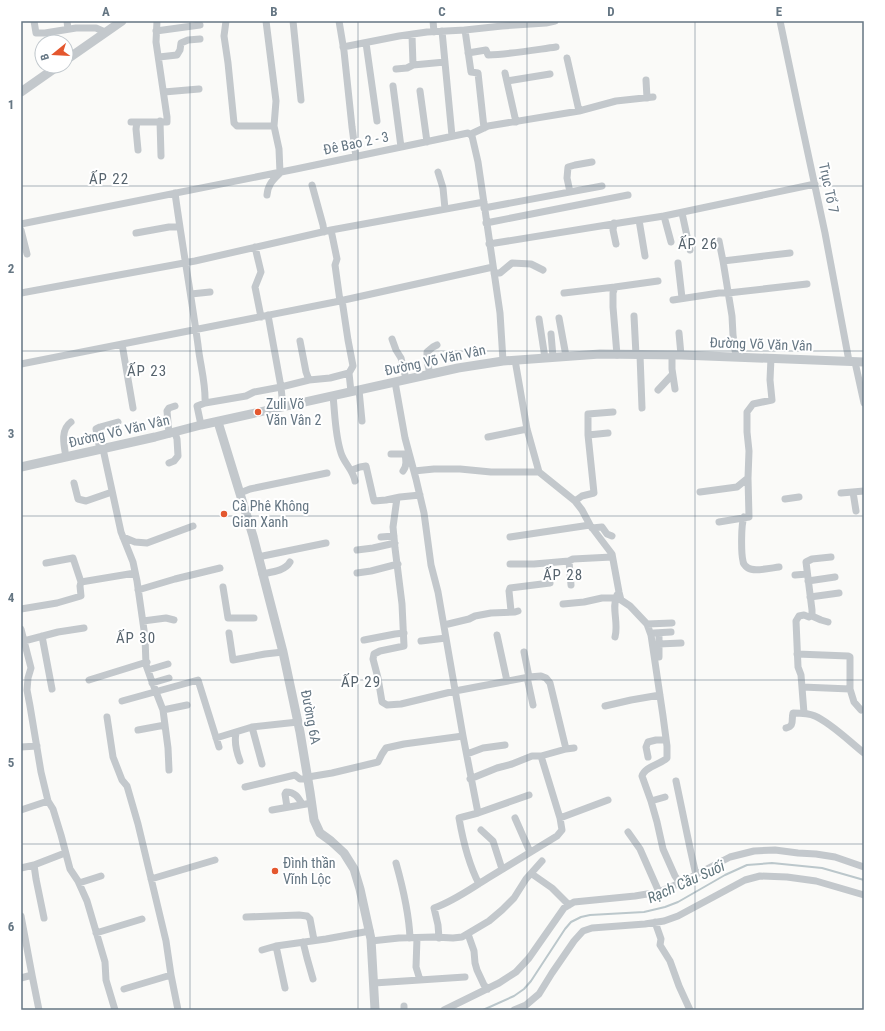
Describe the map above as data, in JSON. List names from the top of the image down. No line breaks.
{"streets":{"street":["Đê Bao 2 - 3","Trục Tổ 7","Đường Võ Văn Vân","Đường 6A"]},"crossings":[["Trục Tổ 7","Đường Võ Văn Vân"],["Đường Võ Văn Vân","Đường 6A"]],"districts":["ẤP 22","ẤP 26","ẤP 23","ẤP 28","ẤP 30","ẤP 29"],"water":["Rạch Cầu Suối"],"places":["Zuli Võ Văn Vân 2","Cà Phê Không Gian Xanh","Đình thần Vĩnh Lộc"],"north":"left","grid":{"columns":["A","B","C","D","E"],"rows":["1","2","3","4","5","6"]}}
